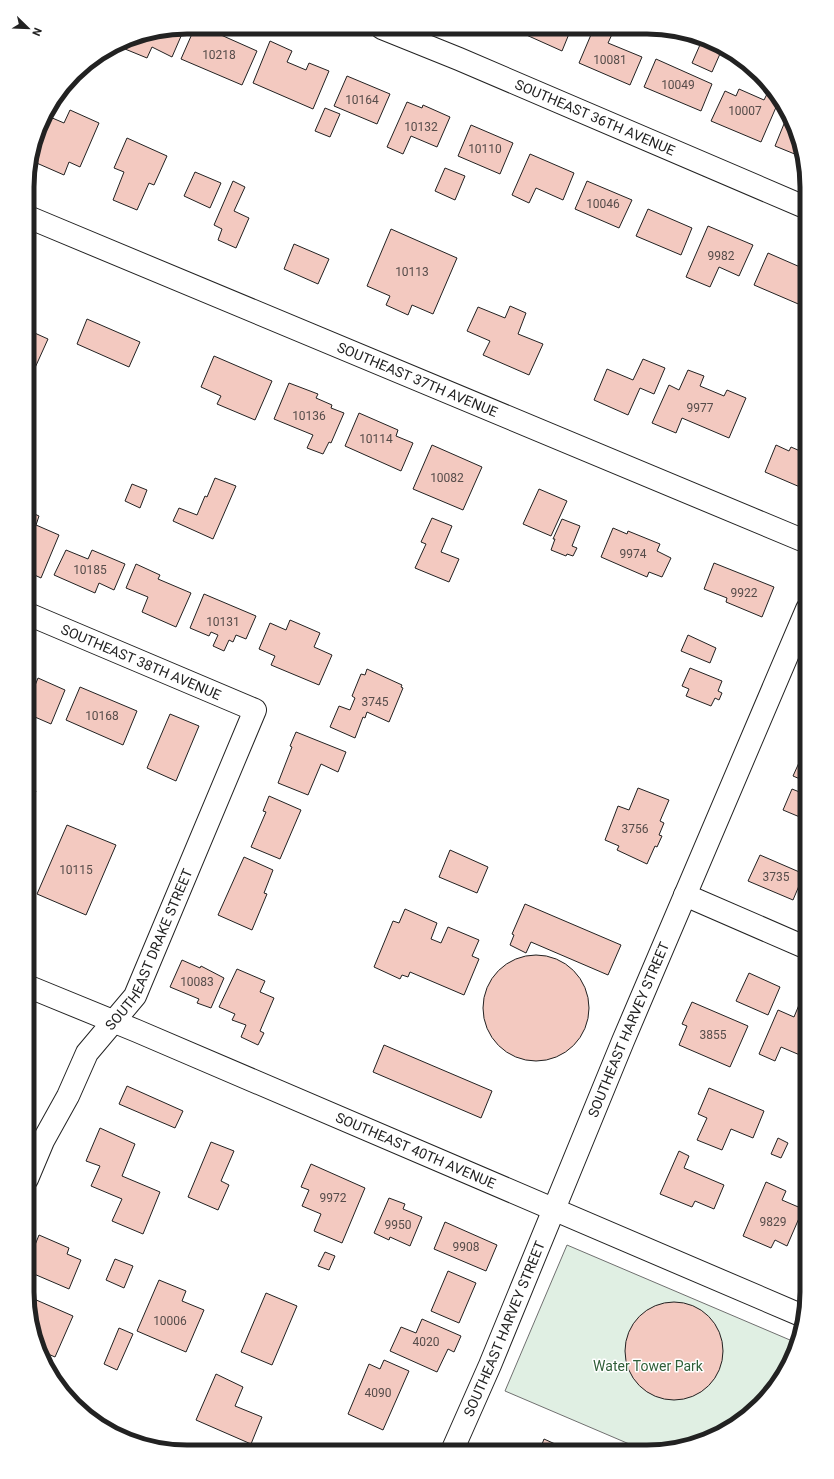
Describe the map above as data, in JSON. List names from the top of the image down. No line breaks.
{"streets":{"street":["SOUTHEAST 36TH AVENUE","SOUTHEAST 37TH AVENUE","SOUTHEAST 38TH AVENUE","SOUTHEAST DRAKE STREET","SOUTHEAST HARVEY STREET","SOUTHEAST 40TH AVENUE"]},"crossings":[["SOUTHEAST 38TH AVENUE","SOUTHEAST DRAKE STREET"],["SOUTHEAST DRAKE STREET","SOUTHEAST 40TH AVENUE"],["SOUTHEAST HARVEY STREET","SOUTHEAST 40TH AVENUE"]],"parks":["Water Tower Park"],"house_numbers":["10218","10081","10049","10164","10007","10132","10110","10046","9982","10113","9977","10136","10114","10082","9974","10185","9922","10131","3745","10168","3756","10115","3735","10083","3855","9972","9829","9950","9908","10006","4020","4090"],"north":"bottom right"}
